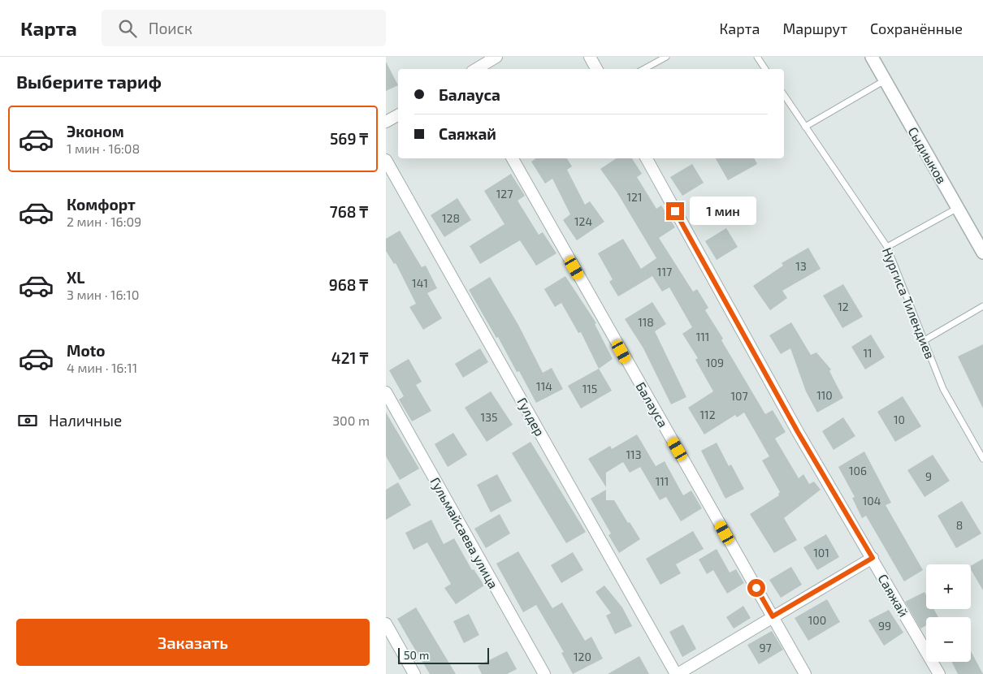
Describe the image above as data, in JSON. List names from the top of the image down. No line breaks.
{"streets":{"street":["Сыдиыков","Балауса","Гулдер","Гульмайсаева улица","Саяжай"],"lane":["Нургиса Тилендиев"]},"house_numbers":["127","121","128","124","13","117","141","12","118","111","11","109","114","115","110","107","112","135","10","113","106","9","111","104","8","101","100","99","97","120"],"scale_bar":"50 m","page":{"header":"Карта","search":"Поиск","nav":["Карта","Маршрут","Сохранённые"],"heading":"Выберите тариф","banner":["Балауса","Саяжай"],"list":[{"name":"Эконом","note":"1 мин · 16:08","value":"569 ₸"},{"name":"Комфорт","note":"2 мин · 16:09","value":"768 ₸"},{"name":"XL","note":"3 мин · 16:10","value":"968 ₸"},{"name":"Moto","note":"4 мин · 16:11","value":"421 ₸"}],"bubble":"1 мин","pay":["Наличные","300 m"],"map_buttons":["+","−"],"buttons":"Заказать","scale":"50 m"}}
